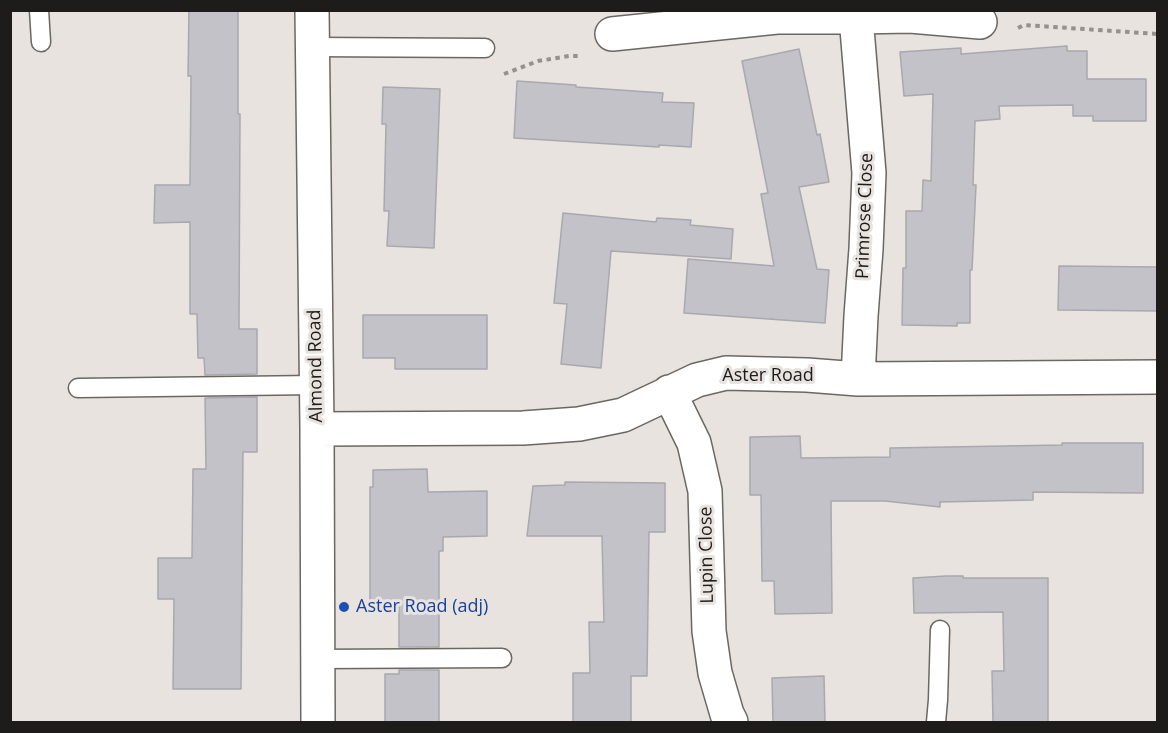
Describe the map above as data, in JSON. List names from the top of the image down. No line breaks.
{"streets":{"street":["Primrose Close","Almond Road","Aster Road","Lupin Close"]},"crossings":[["Primrose Close","Aster Road"],["Almond Road","Aster Road"],["Aster Road","Lupin Close"]],"places":["Aster Road (adj)"]}
